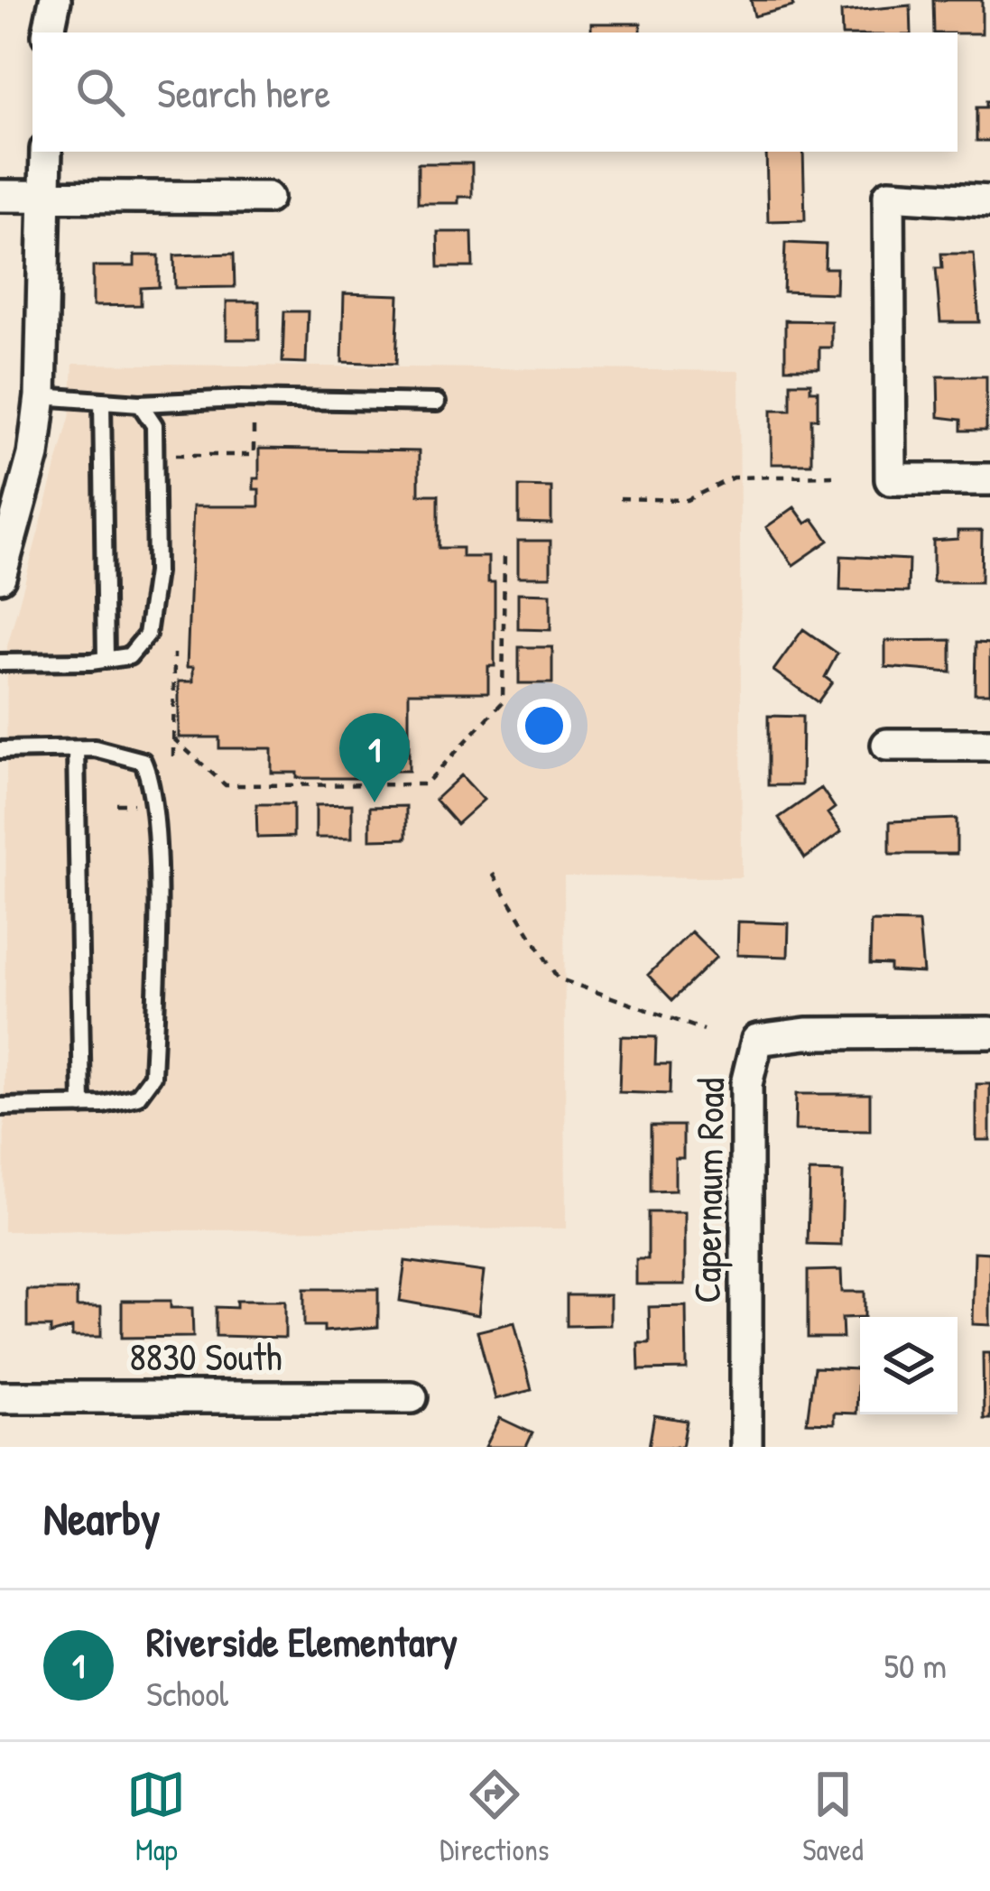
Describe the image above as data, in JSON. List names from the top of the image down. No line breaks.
{"streets":{"street":["Capernaum Road","8830 South"]},"page":{"search":"Search here","pins":"1","heading":"Nearby","list":[{"mark":"1","name":"Riverside Elementary","note":"School","value":"50 m"}],"nav":["Map","Directions","Saved"]}}
